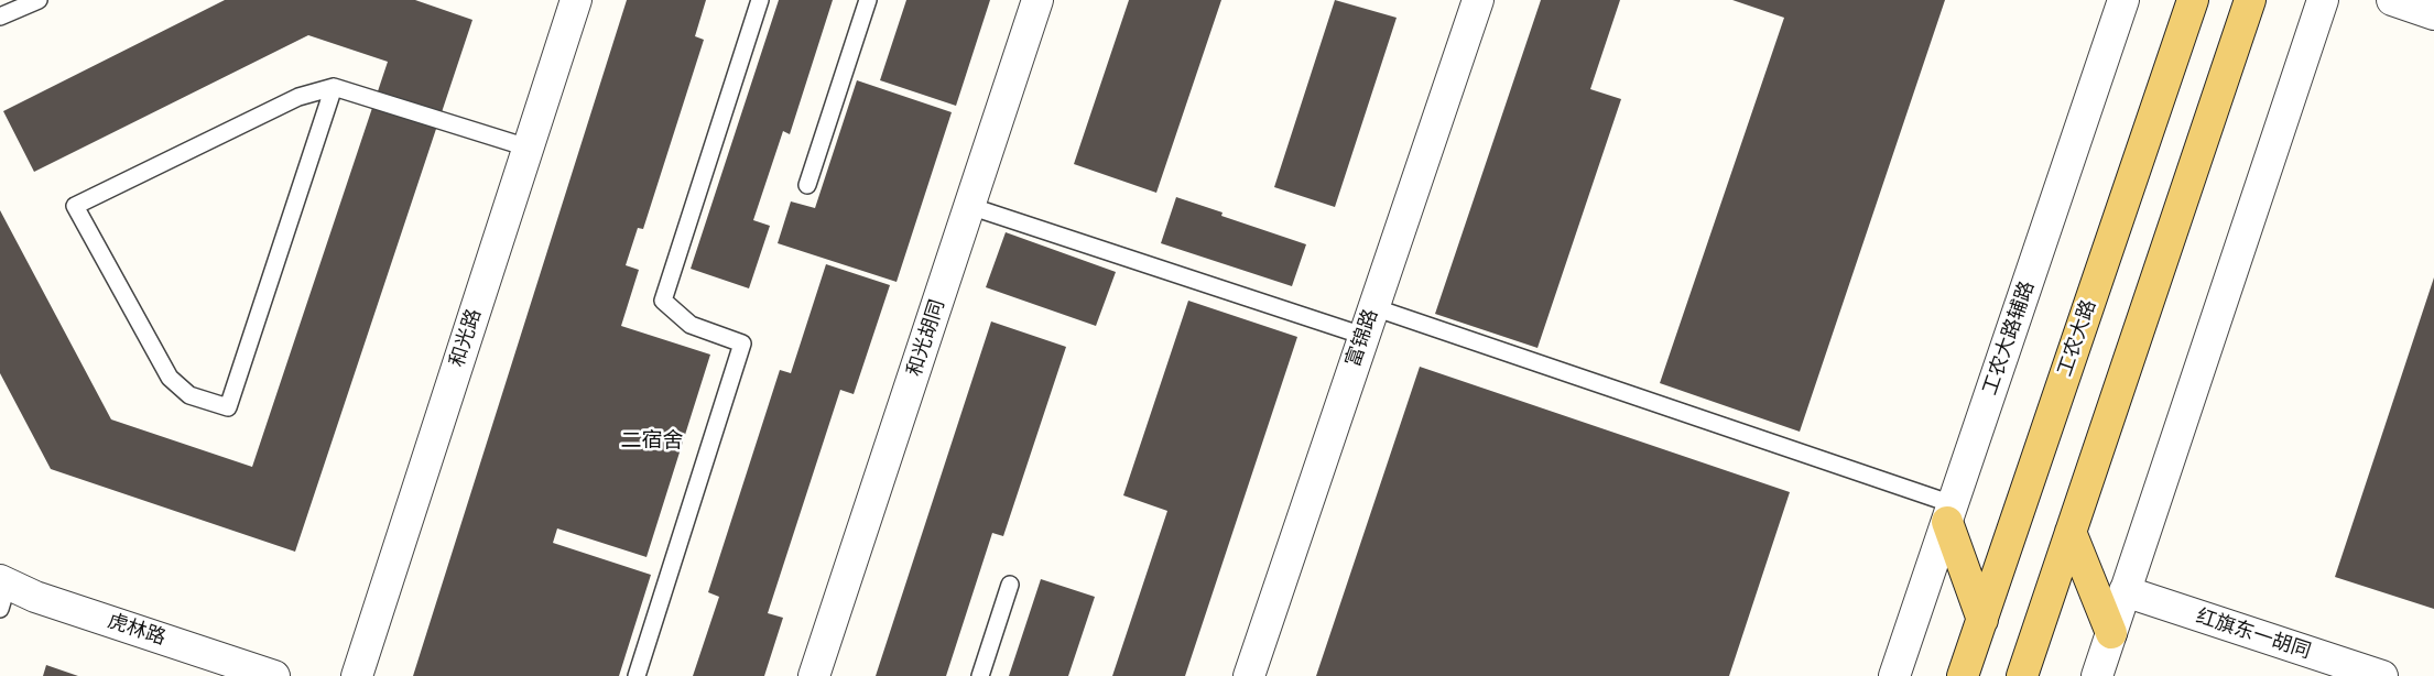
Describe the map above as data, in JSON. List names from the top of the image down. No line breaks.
{"streets":{"main road":["工农大路"],"street":["和光路","和光胡同","富锦路","工农大路辅路","虎林路","红旗东一胡同"]},"districts":["二宿舍"]}
